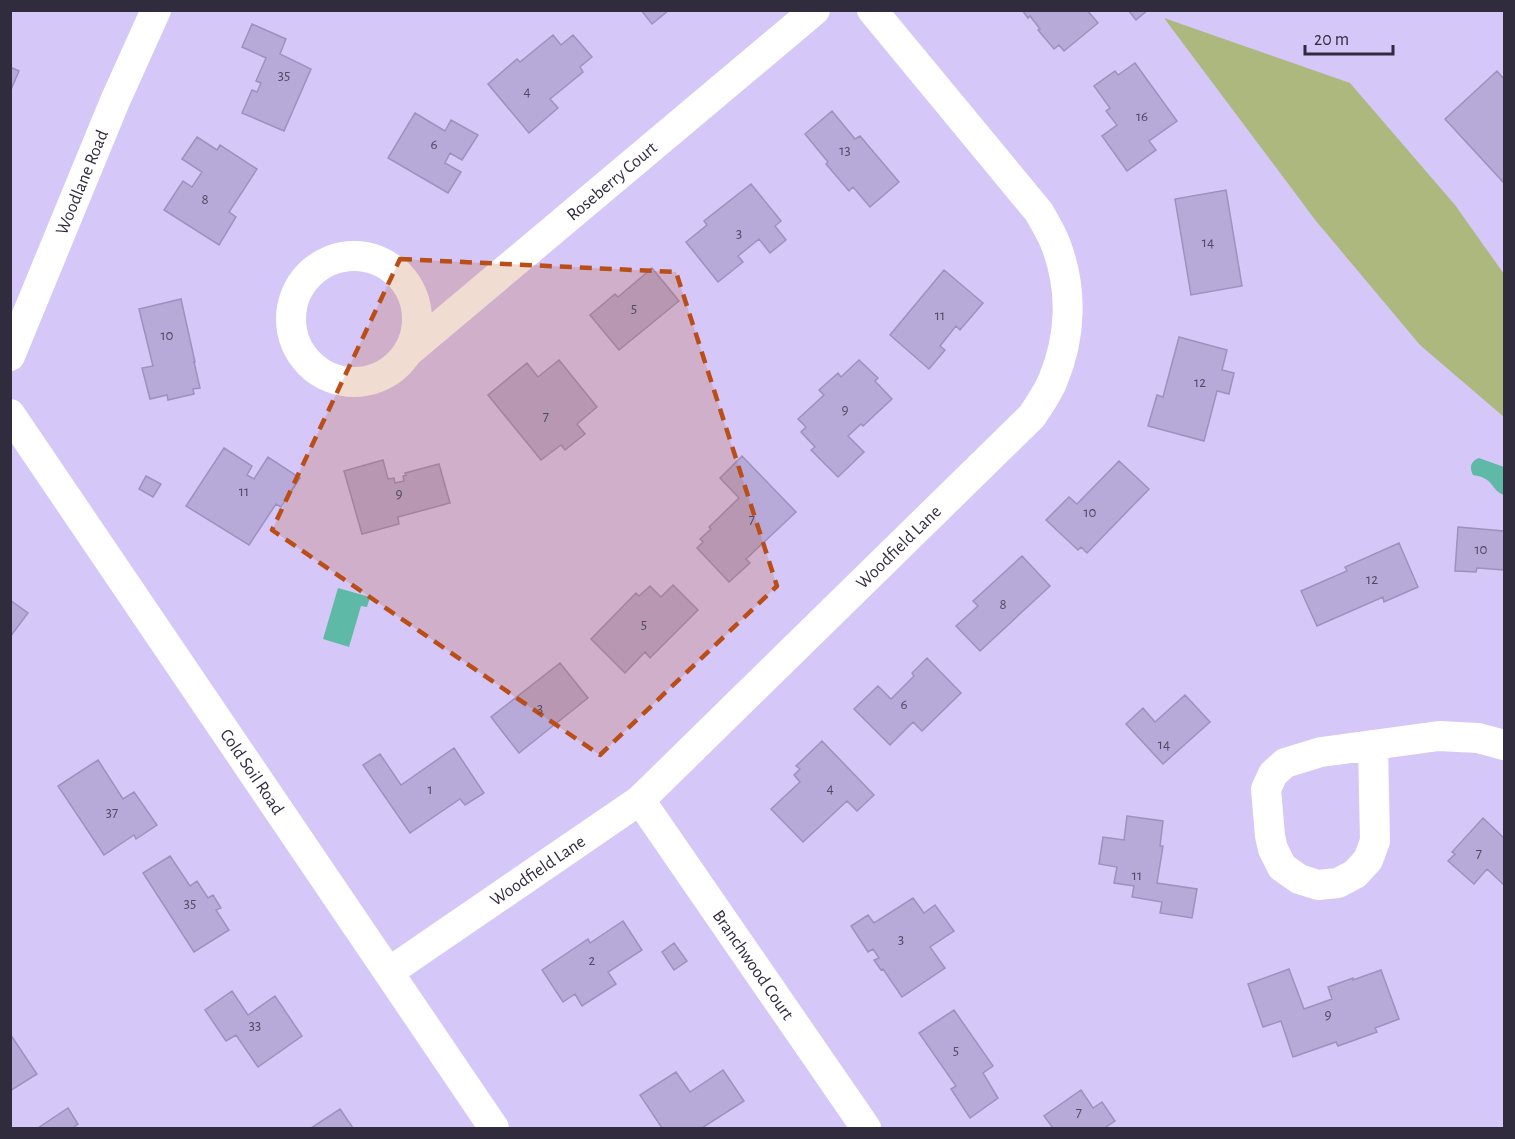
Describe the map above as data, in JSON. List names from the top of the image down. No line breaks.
{"streets":{"street":["Roseberry Court","Woodlane Road","Woodfield Lane","Cold Soil Road","Branchwood Court"]},"crossings":[["Woodfield Lane","Cold Soil Road"],["Woodfield Lane","Branchwood Court"]],"house_numbers":["35","4","16","6","13","8","3","14","5","11","10","12","9","7","11","9","10","7","10","12","8","5","6","3","14","4","1","37","7","11","35","3","2","9","33","5","7"],"scale_bar":"20 m"}
